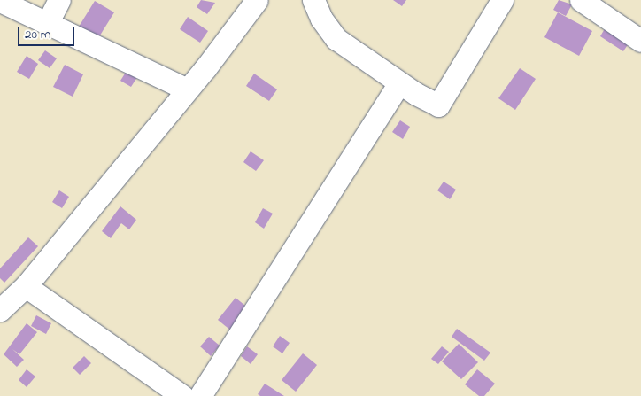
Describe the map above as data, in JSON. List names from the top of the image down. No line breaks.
{"scale_bar":"20 m"}
